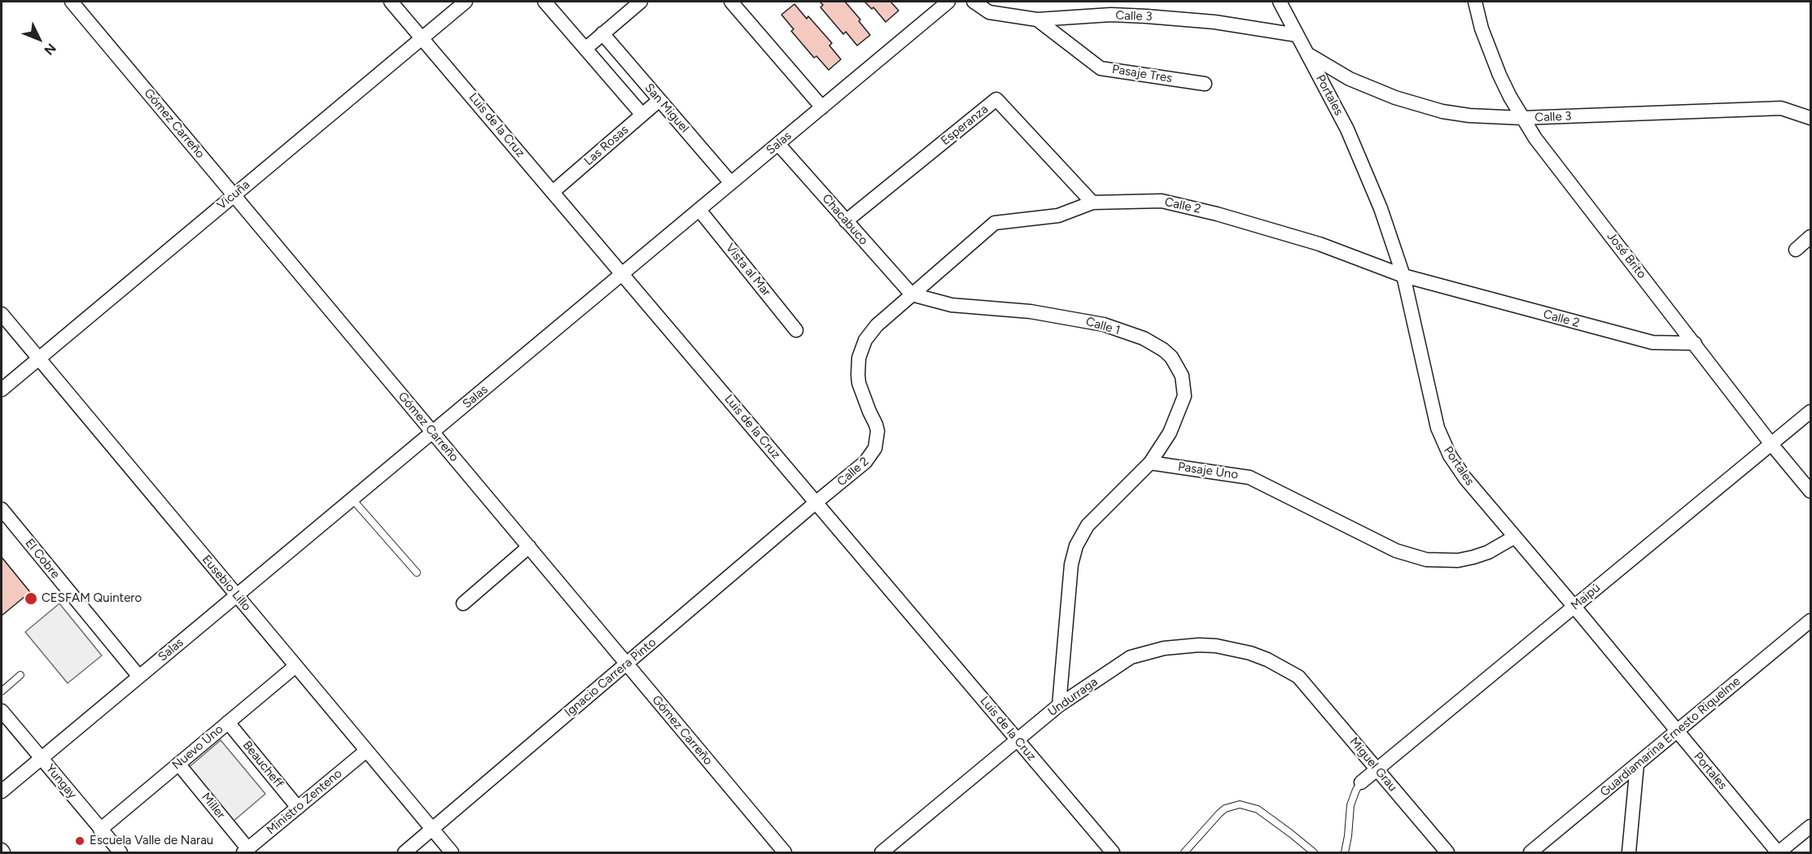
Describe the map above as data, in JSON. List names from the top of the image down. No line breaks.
{"streets":{"street":["Calle 3","Pasaje Tres","Portales","San Miguel","Gómez Carreño","Luis de la Cruz","Esperanza","Salas","Las Rosas","Vicuña","Calle 2","Chacabuco","José Brito","Vista al Mar","Calle 1","Pasaje Uno","El Cobre","Eusebio Lillo","Maipú","Ignacio Carrera Pinto","Undurraga","Guardiamarina Ernesto Riquelme","Nuevo Uno","Beaucheff","Miguel Grau","Yungay","Ministro Zenteno","Miller"]},"crossings":[["Calle 3","Pasaje Tres"],["Calle 3","Portales"],["Calle 3","José Brito"],["Portales","Calle 2"],["Portales","Pasaje Uno"],["Portales","Maipú"],["Portales","Guardiamarina Ernesto Riquelme"],["San Miguel","Salas"],["San Miguel","Las Rosas"],["Gómez Carreño","Salas"],["Gómez Carreño","Vicuña"],["Gómez Carreño","Ignacio Carrera Pinto"],["Luis de la Cruz","Salas"],["Luis de la Cruz","Las Rosas"],["Luis de la Cruz","Vicuña"],["Luis de la Cruz","Calle 2"],["Luis de la Cruz","Ignacio Carrera Pinto"],["Luis de la Cruz","Undurraga"],["Esperanza","Calle 2"],["Esperanza","Chacabuco"],["Salas","Chacabuco"],["Salas","Vista al Mar"],["Salas","El Cobre"],["Salas","Eusebio Lillo"],["Salas","Yungay"],["Vicuña","Eusebio Lillo"],["Calle 2","Chacabuco"],["Calle 2","José Brito"],["Calle 2","Calle 1"],["Calle 2","Ignacio Carrera Pinto"],["Chacabuco","Calle 1"],["José Brito","Maipú"],["Calle 1","Pasaje Uno"],["Eusebio Lillo","Ignacio Carrera Pinto"],["Eusebio Lillo","Nuevo Uno"],["Eusebio Lillo","Ministro Zenteno"],["Maipú","Miguel Grau"],["Undurraga","Miguel Grau"],["Nuevo Uno","Beaucheff"],["Nuevo Uno","Yungay"],["Nuevo Uno","Miller"],["Beaucheff","Ministro Zenteno"],["Ministro Zenteno","Miller"]],"places":["CESFAM Quintero","Escuela Valle de Narau"],"north":"bottom right"}
